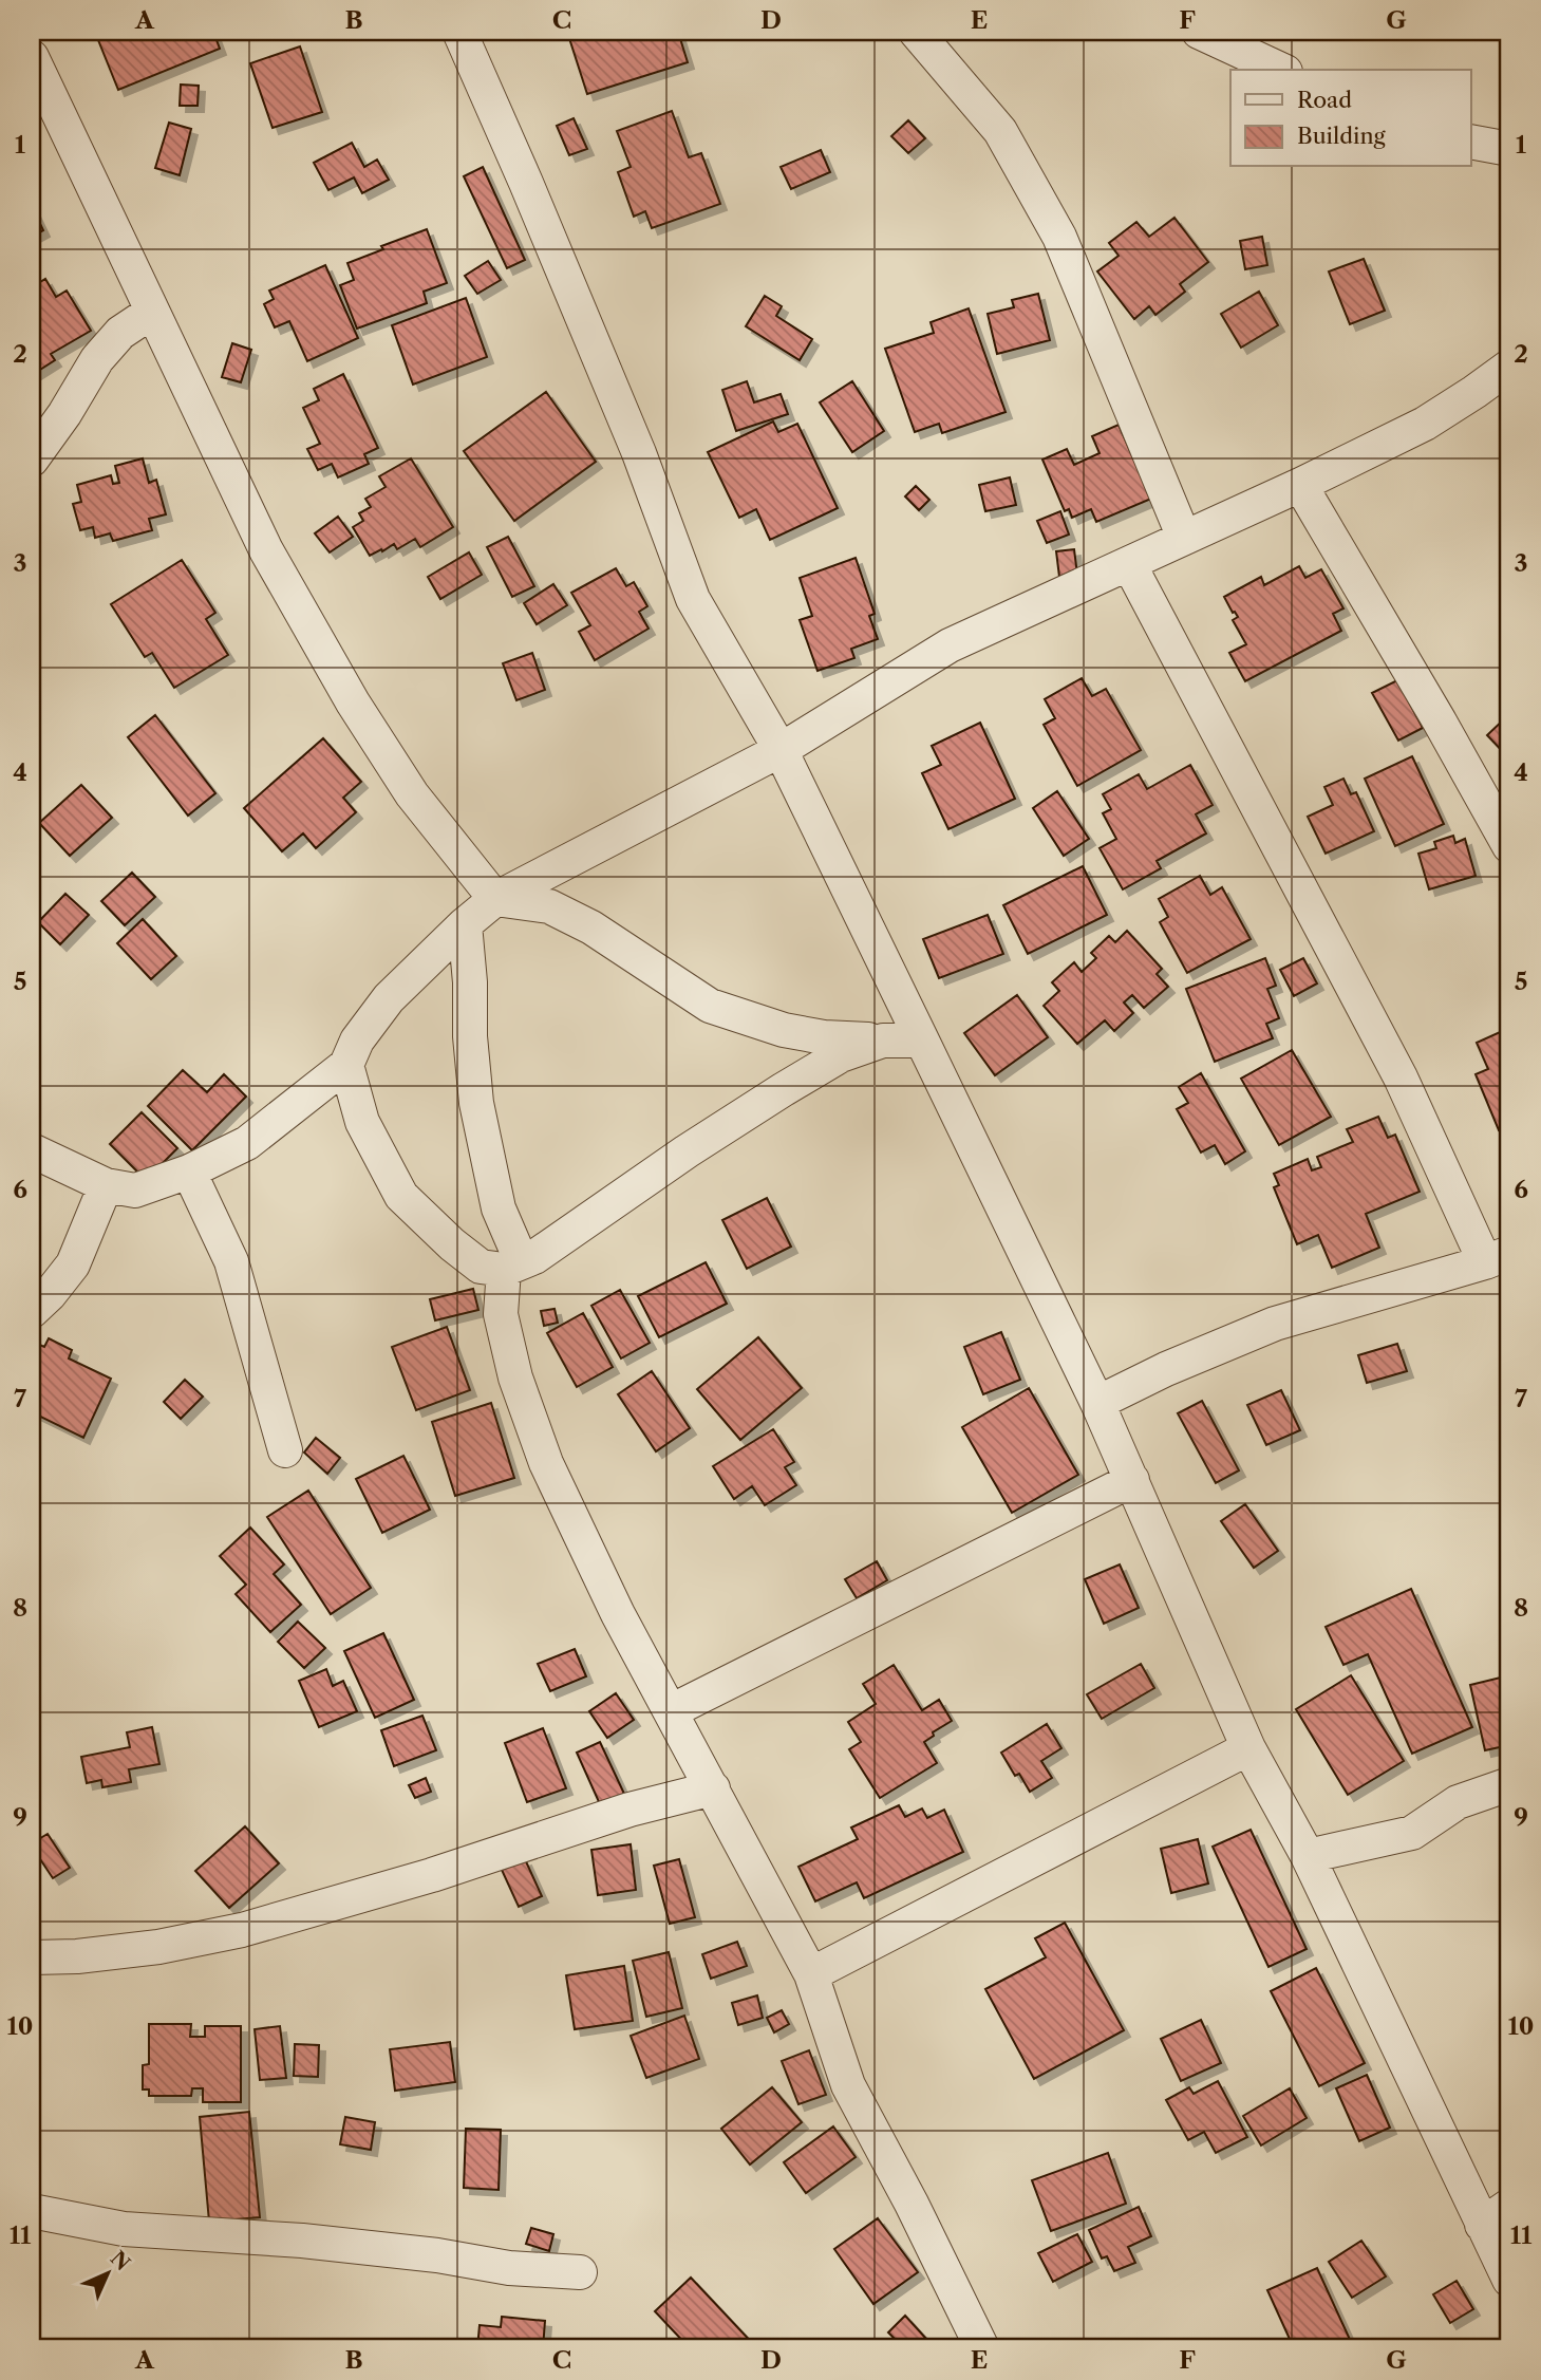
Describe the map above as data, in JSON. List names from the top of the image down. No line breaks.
{"legend":["Road","Building"],"north":"top right","grid":{"columns":["A","B","C","D","E","F","G"],"rows":["1","2","3","4","5","6","7","8","9","10","11"]}}
